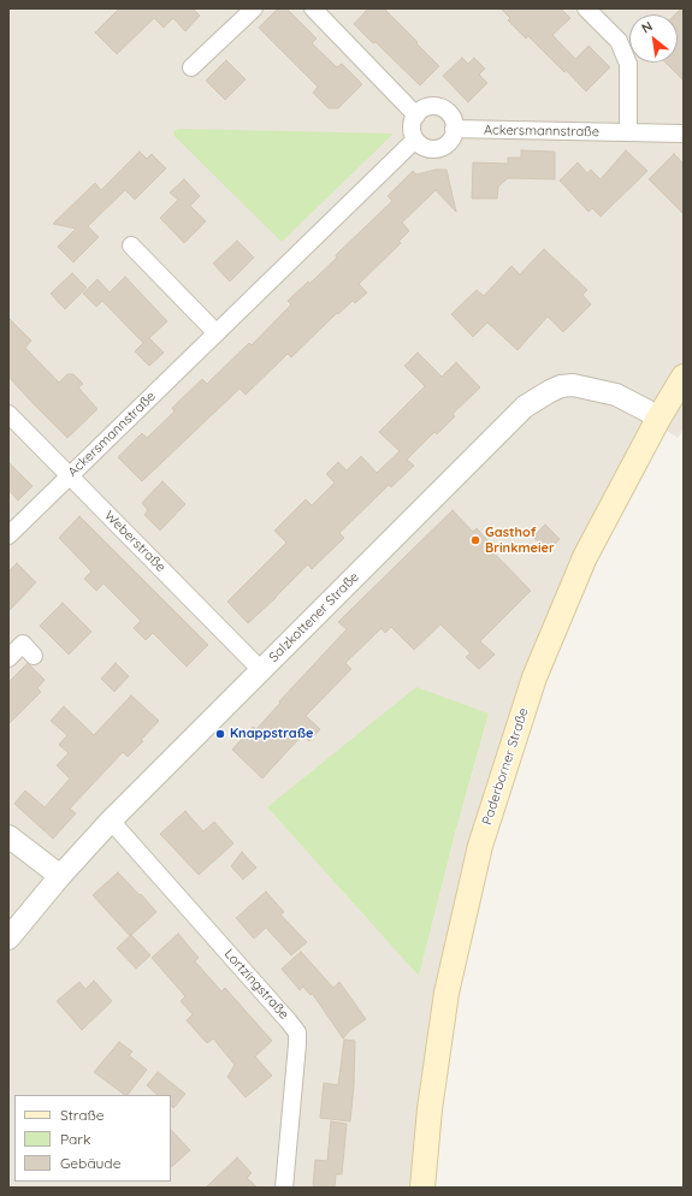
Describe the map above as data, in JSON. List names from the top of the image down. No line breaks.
{"streets":{"main road":["Paderborner Straße"],"street":["Ackersmannstraße","Weberstraße","Salzkottener Straße","Lortzingstraße"]},"crossings":[["Ackersmannstraße","Weberstraße"],["Weberstraße","Salzkottener Straße"],["Salzkottener Straße","Paderborner Straße"],["Salzkottener Straße","Lortzingstraße"]],"places":["Gasthof Brinkmeier","Knappstraße"],"legend":["Straße","Park","Gebäude"],"north":"top left"}
